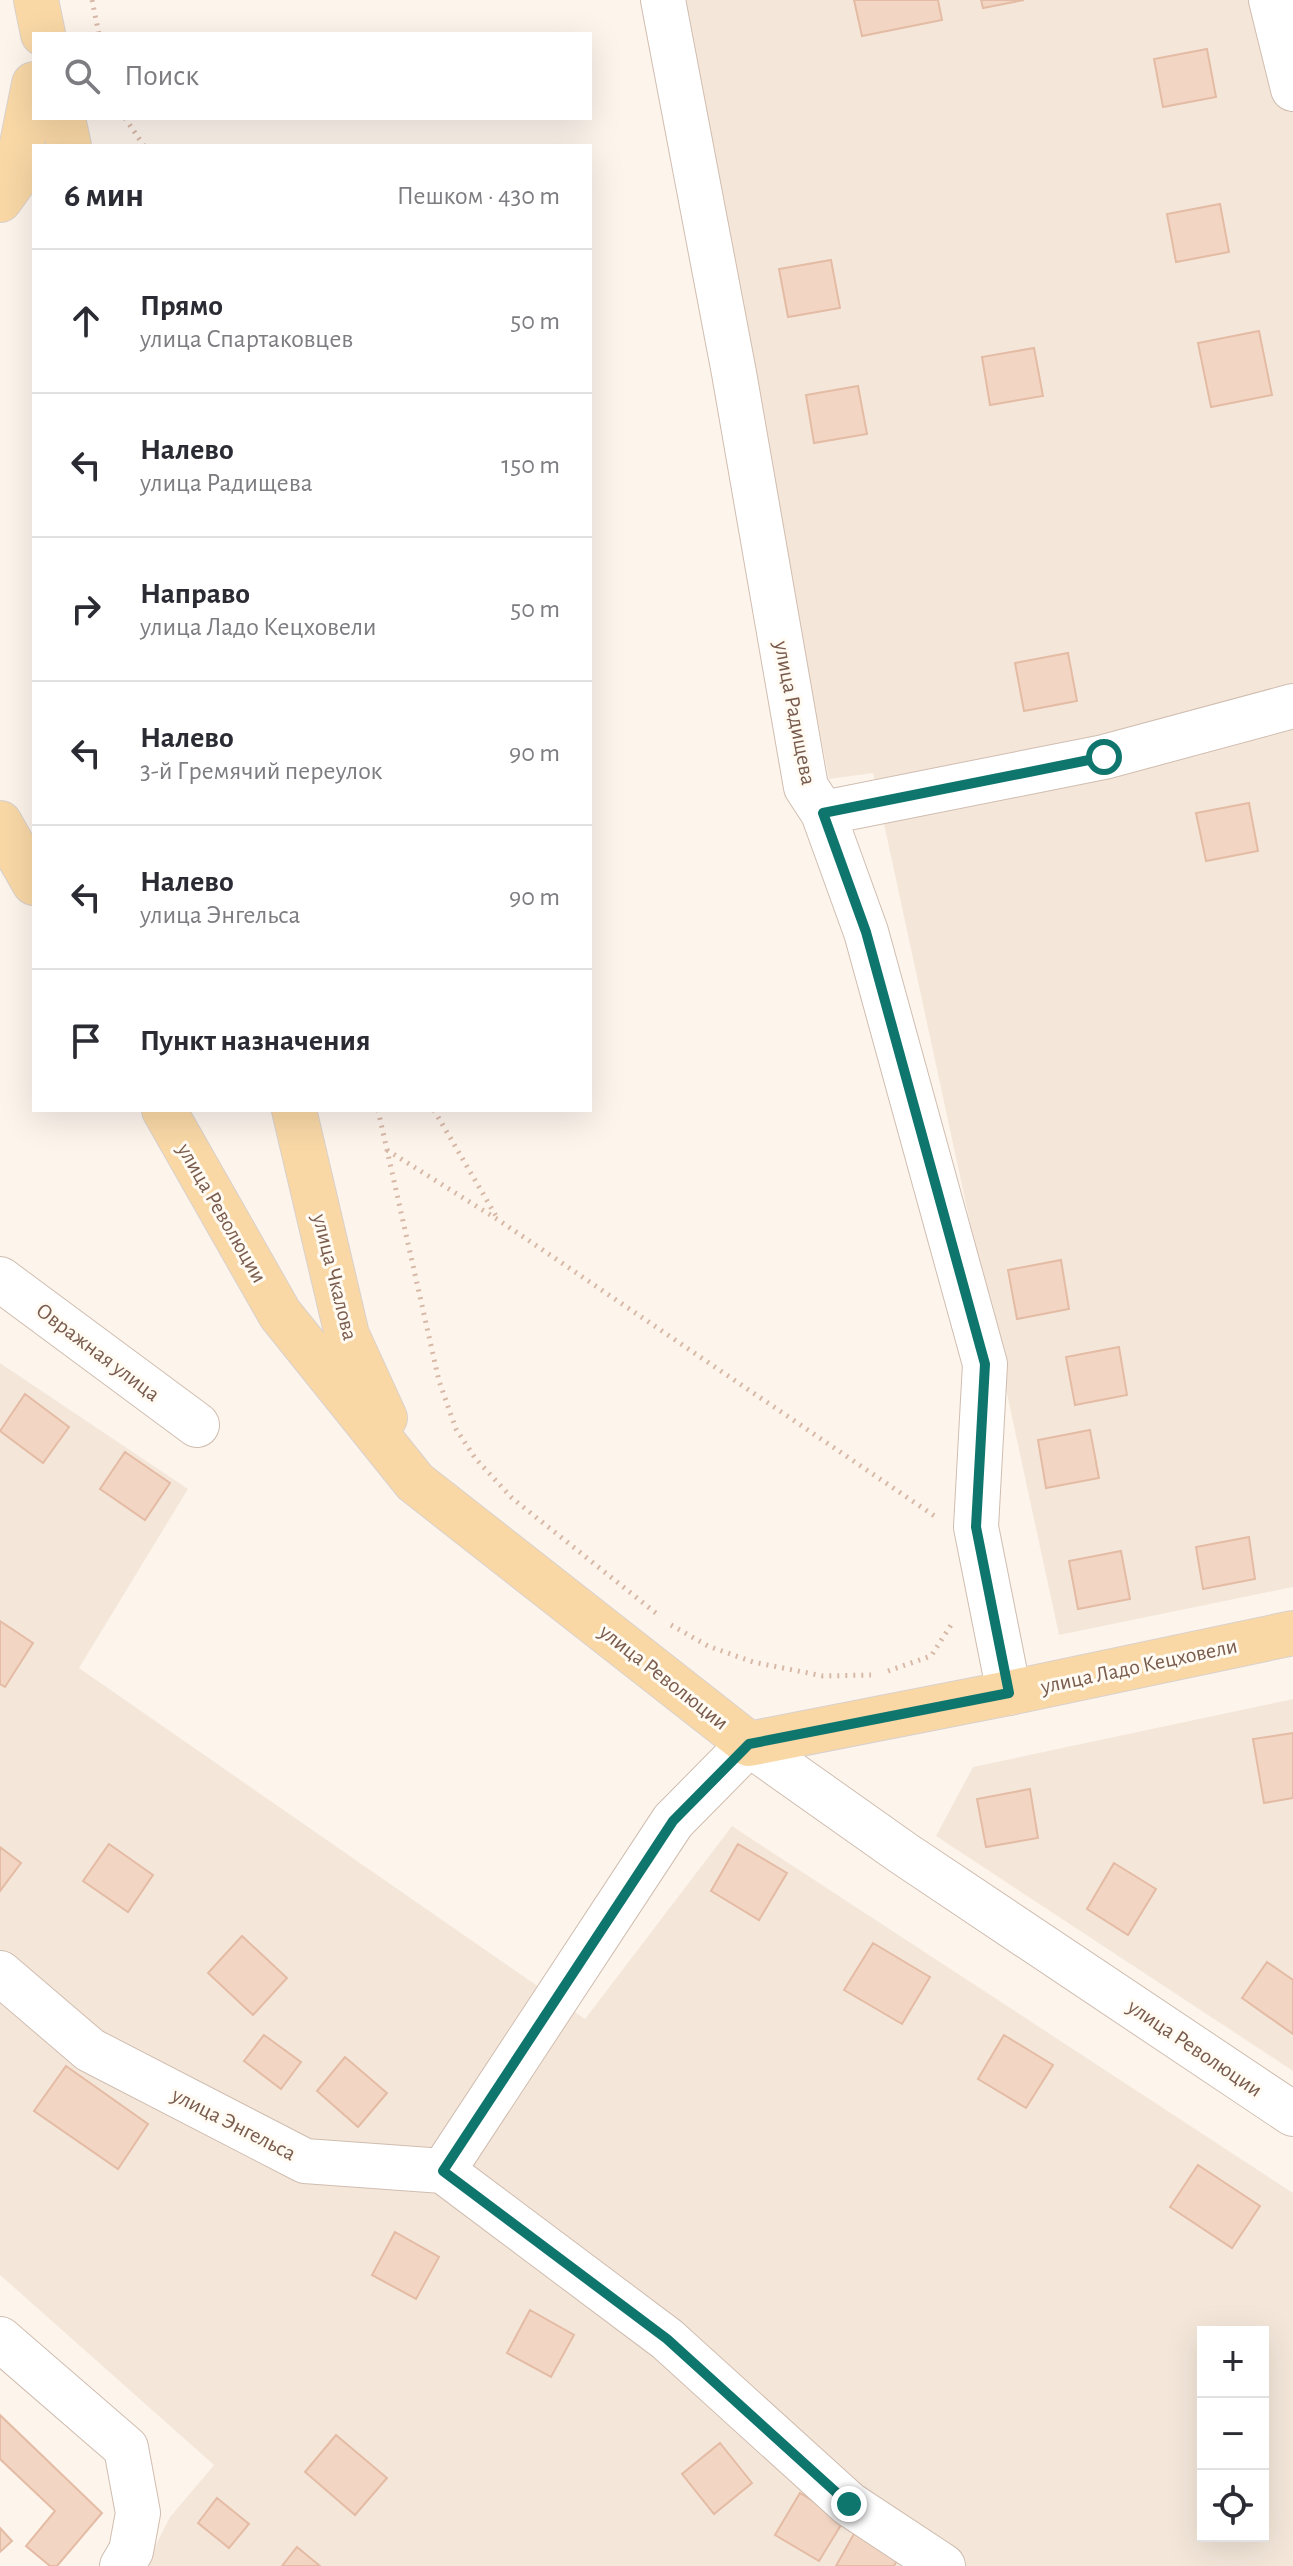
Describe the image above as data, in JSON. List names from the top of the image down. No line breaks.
{"streets":{"main road":["улица Революции","улица Чкалова","улица Ладо Кецховели"],"street":["улица Радищева","Овражная улица","улица Энгельса"]},"crossings":[["улица Радищева","улица Ладо Кецховели"],["улица Революции","улица Чкалова"],["улица Революции","улица Ладо Кецховели"]],"page":{"search":"Поиск","heading":["6 мин","Пешком · 430 m"],"list":[["Прямо","улица Спартаковцев","50 m"],["Налево","улица Радищева","150 m"],["Направо","улица Ладо Кецховели","50 m"],["Налево","3-й Гремячий переулок","90 m"],["Налево","улица Энгельса","90 m"],"Пункт назначения"],"map_buttons":["+","−"]}}
